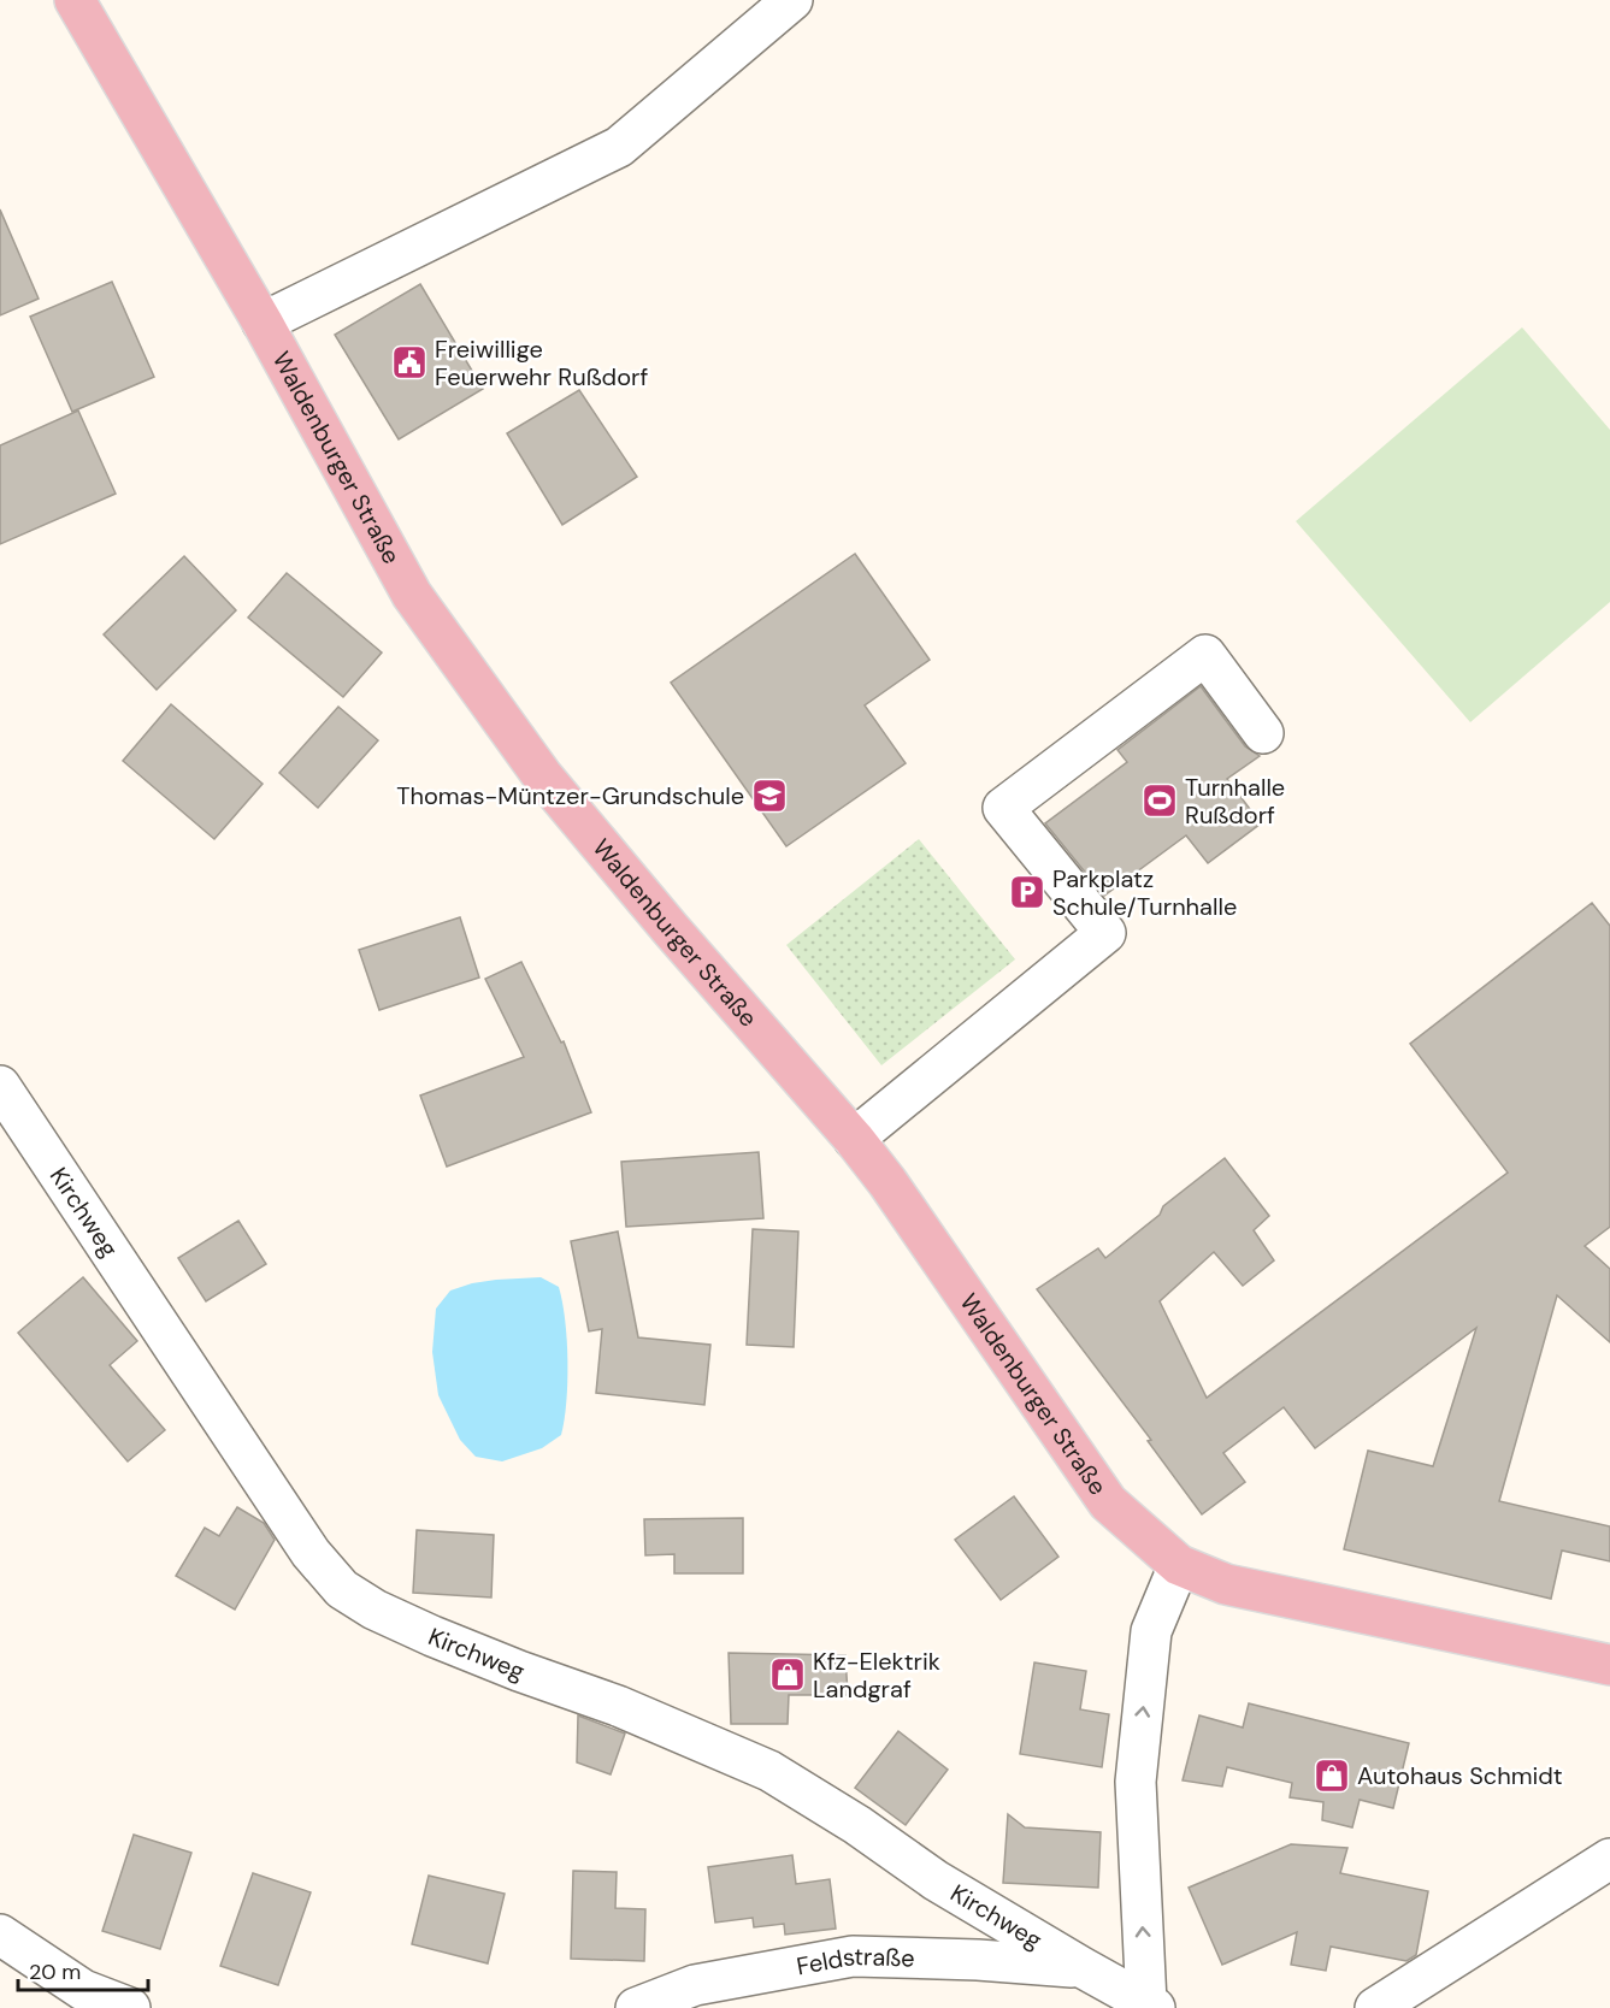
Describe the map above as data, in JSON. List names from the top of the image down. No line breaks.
{"streets":{"main road":["Waldenburger Straße"],"street":["Kirchweg","Feldstraße"]},"crossings":[["Waldenburger Straße","Kirchweg"],["Kirchweg","Feldstraße"]],"places":{"public building":["Freiwillige Feuerwehr Rußdorf"],"school or university":["Thomas-Müntzer-Grundschule"],"sports":["Turnhalle Rußdorf"],"parking":["Parkplatz Schule/Turnhalle"],"shop":["Kfz-Elektrik Landgraf","Autohaus Schmidt"]},"scale_bar":"20 m"}
